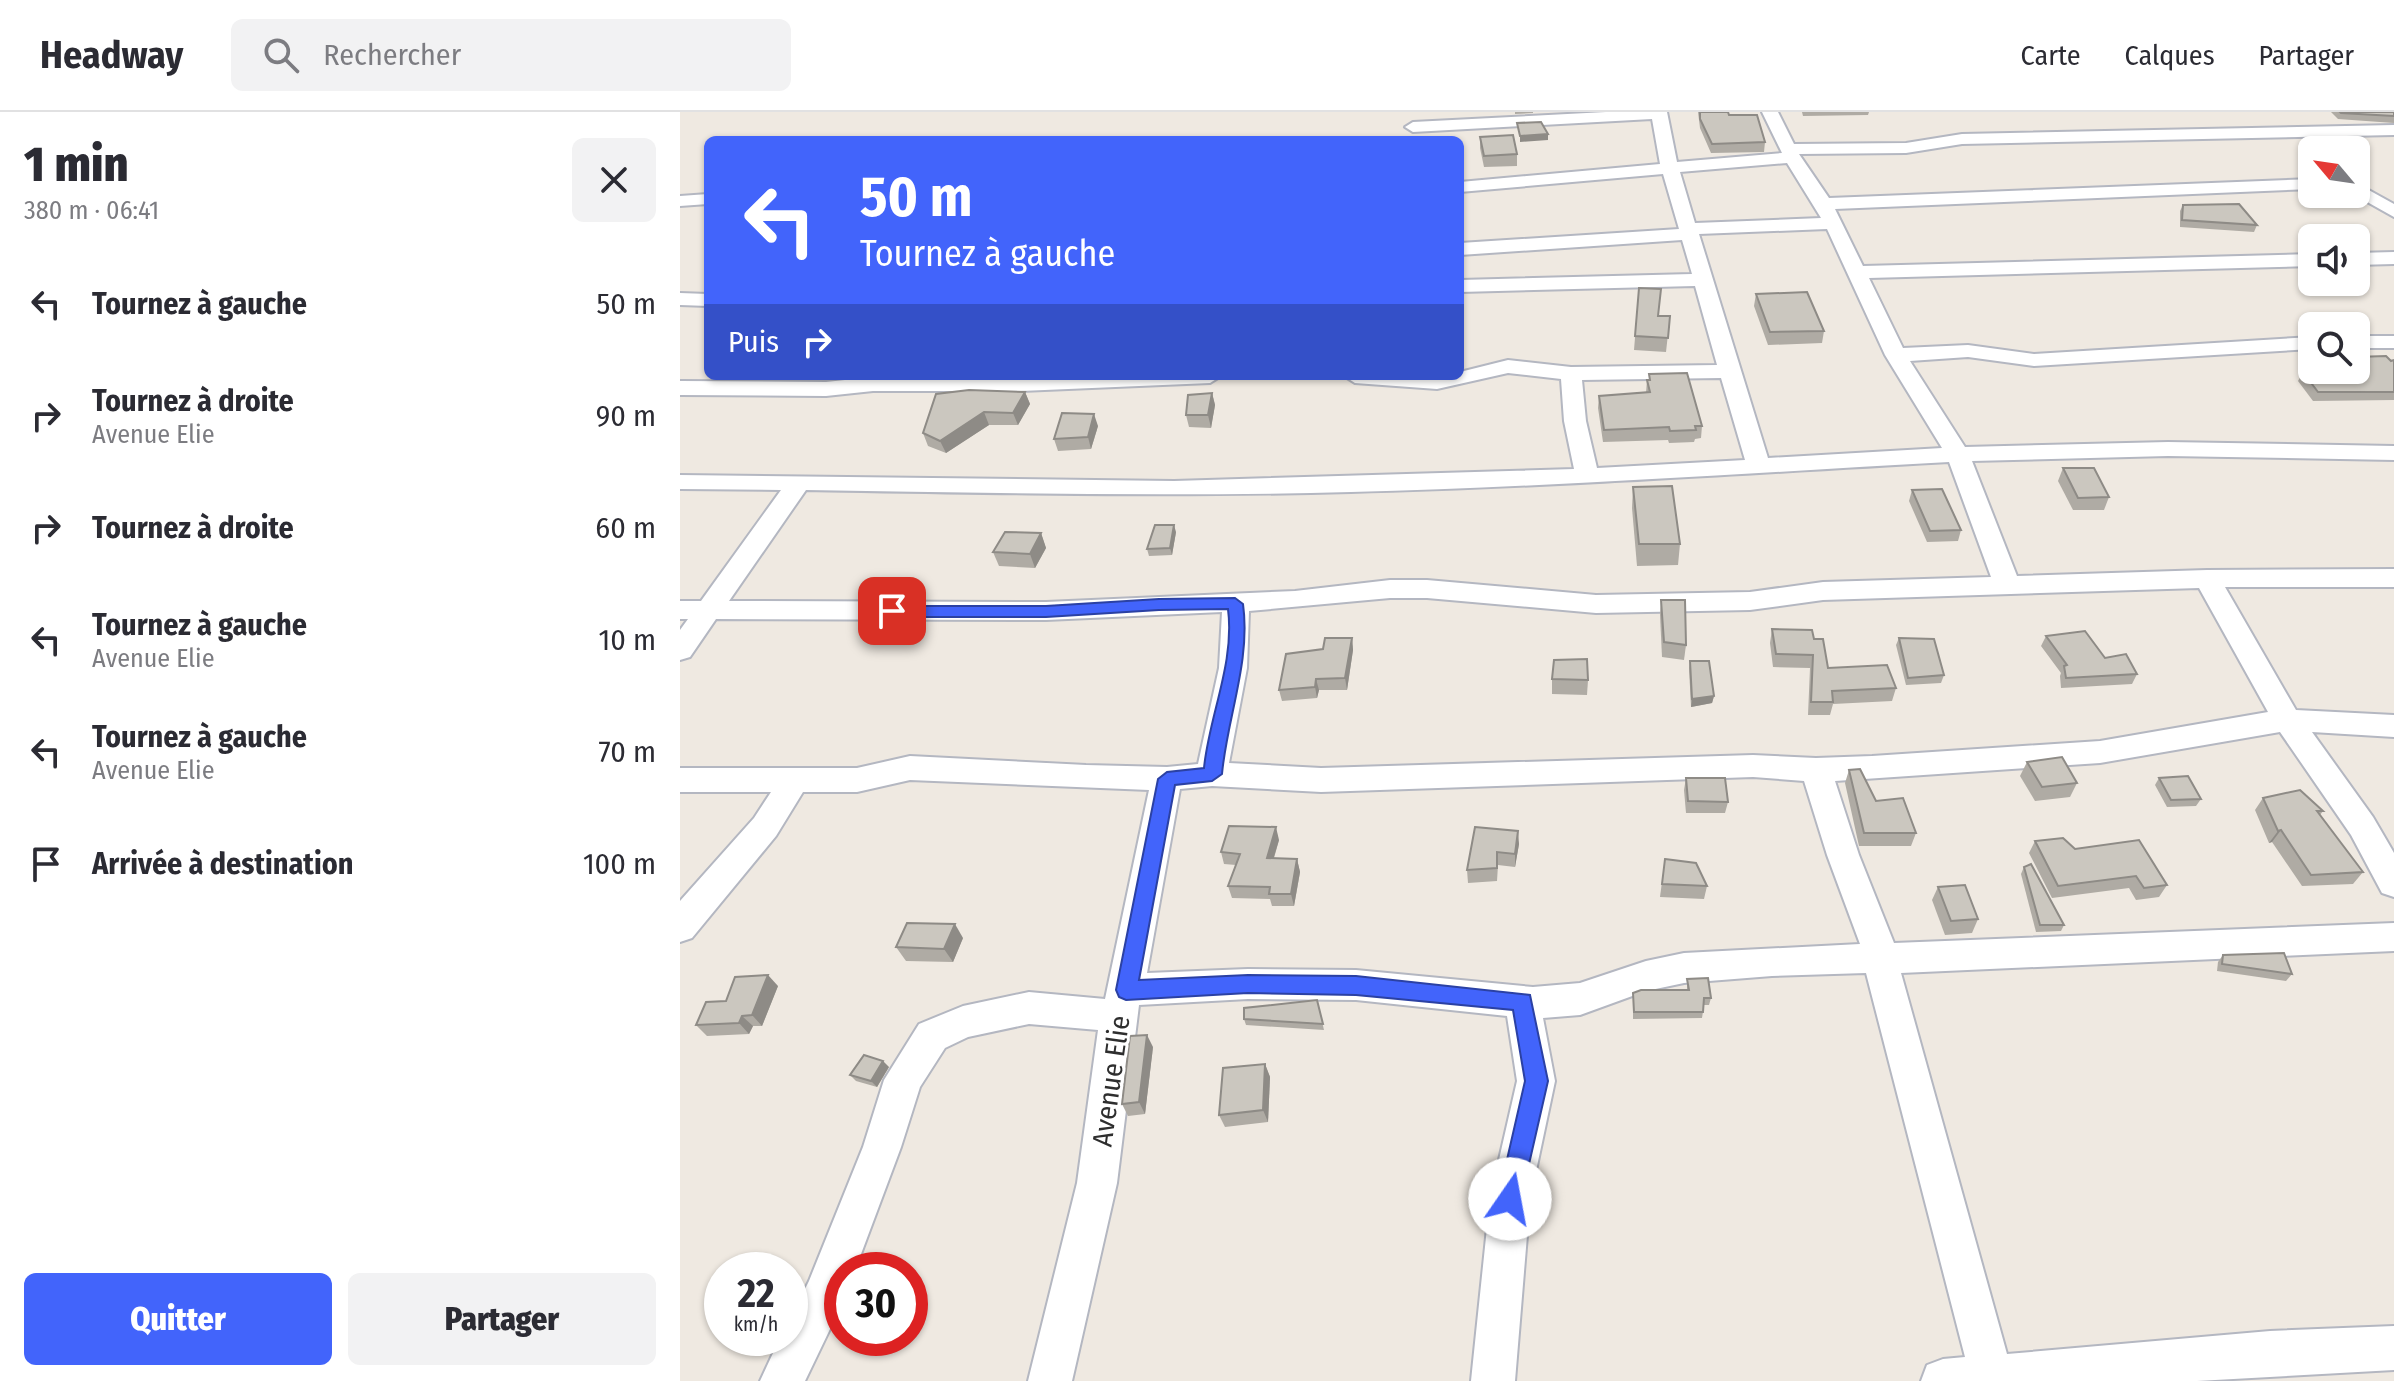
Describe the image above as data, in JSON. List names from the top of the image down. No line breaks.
{"streets":{"street":["Avenue Elie"]},"north":"top left","page":{"header":"Headway","search":"Rechercher","nav":["Carte","Calques","Partager"],"heading":["1 min","380 m · 06:41"],"turn":["50 m","Tournez à gauche"],"list":[{"name":"Tournez à gauche","value":"50 m"},{"name":"Tournez à droite","note":"Avenue Elie","value":"90 m"},{"name":"Tournez à droite","value":"60 m"},{"name":"Tournez à gauche","note":"Avenue Elie","value":"10 m"},{"name":"Tournez à gauche","note":"Avenue Elie","value":"70 m"},{"name":"Arrivée à destination","value":"100 m"}],"then":"Puis","speed":"22 km/h","limit":"30","buttons":["Quitter","Partager"]}}
